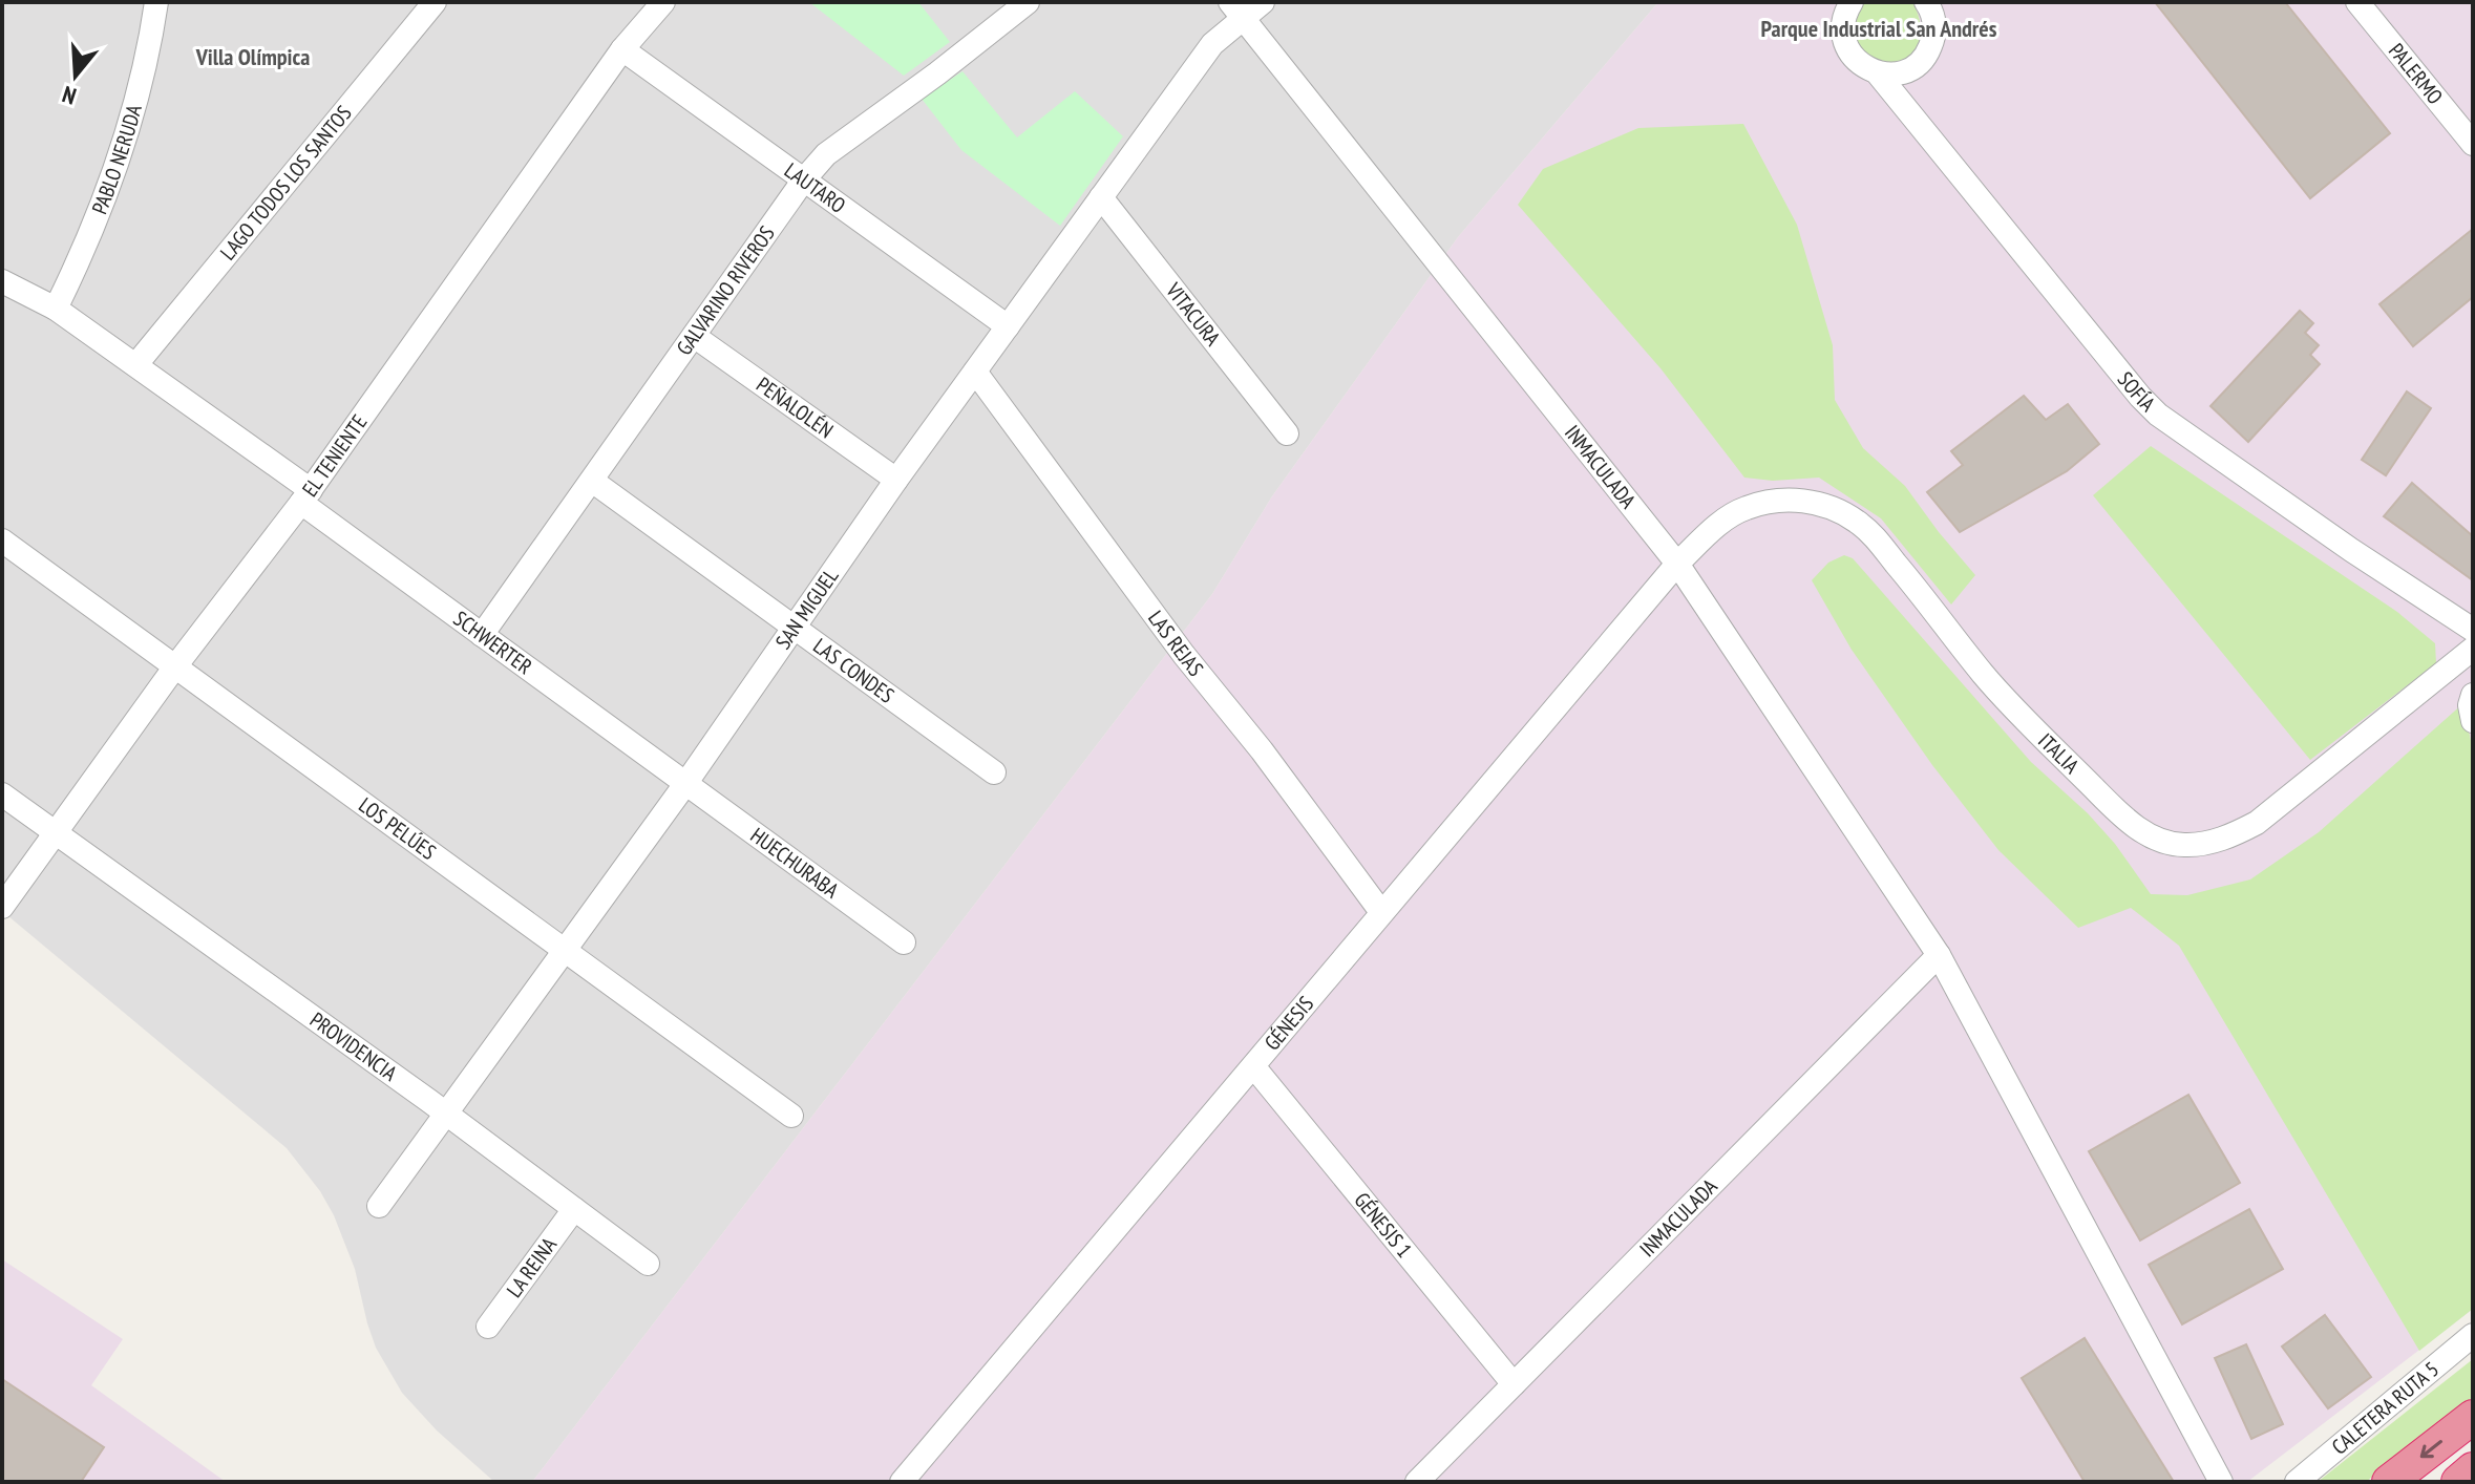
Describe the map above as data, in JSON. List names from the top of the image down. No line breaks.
{"streets":{"street":["PALERMO","PABLO NERUDA","LAGO TODOS LOS SANTOS","LAUTARO","GALVARINO RIVEROS","VITACURA","SOFÍA","PEÑALOLÉN","EL TENIENTE","INMACULADA","SAN MIGUEL","SCHWERTER","LAS REJAS","LAS CONDES","ITALIA","LOS PELÚES","HUECHURABA","GÉNESIS","PROVIDENCIA","GÉNESIS 1","LA REINA","CALETERA RUTA 5"]},"crossings":[["PABLO NERUDA","SCHWERTER"],["LAGO TODOS LOS SANTOS","SCHWERTER"],["LAUTARO","GALVARINO RIVEROS"],["LAUTARO","EL TENIENTE"],["LAUTARO","SAN MIGUEL"],["GALVARINO RIVEROS","PEÑALOLÉN"],["GALVARINO RIVEROS","SCHWERTER"],["GALVARINO RIVEROS","LAS CONDES"],["VITACURA","SAN MIGUEL"],["PEÑALOLÉN","SAN MIGUEL"],["EL TENIENTE","SCHWERTER"],["EL TENIENTE","LOS PELÚES"],["EL TENIENTE","PROVIDENCIA"],["INMACULADA","SAN MIGUEL"],["INMACULADA","ITALIA"],["INMACULADA","GÉNESIS"],["INMACULADA","GÉNESIS 1"],["SAN MIGUEL","SCHWERTER"],["SAN MIGUEL","LAS REJAS"],["SAN MIGUEL","LAS CONDES"],["SAN MIGUEL","LOS PELÚES"],["SAN MIGUEL","HUECHURABA"],["SAN MIGUEL","PROVIDENCIA"],["SCHWERTER","HUECHURABA"],["LAS REJAS","GÉNESIS"],["ITALIA","GÉNESIS"],["GÉNESIS","GÉNESIS 1"],["PROVIDENCIA","LA REINA"]],"districts":["Parque Industrial San Andrés","Villa Olímpica"],"north":"bottom"}
